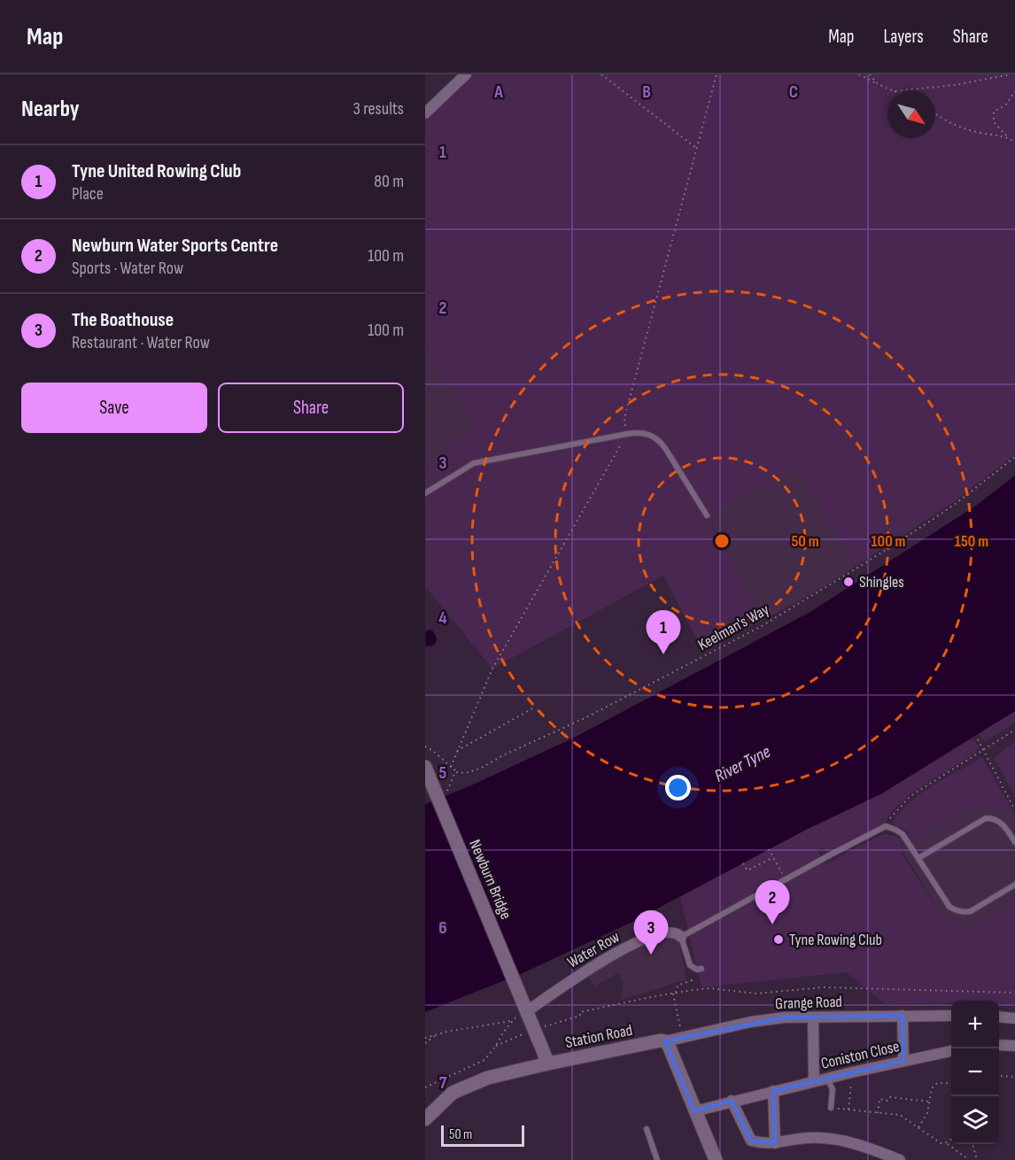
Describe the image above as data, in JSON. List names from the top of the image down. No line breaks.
{"streets":{"street":["Newburn Bridge","Water Row","Grange Road","Station Road","Coniston Close"],"path":["Keelman's Way"]},"crossings":[["Newburn Bridge","Water Row"],["Newburn Bridge","Station Road"],["Grange Road","Station Road"]],"water":["River Tyne"],"places":["Shingles","Tyne Rowing Club"],"scale_bar":"50 m","north":"bottom right","page":{"header":"Map","nav":["Map","Layers","Share"],"heading":["Nearby","3 results"],"list":[{"mark":"1","name":"Tyne United Rowing Club","note":"Place","value":"80 m"},{"mark":"2","name":"Newburn Water Sports Centre","note":"Sports · Water Row","value":"100 m"},{"mark":"3","name":"The Boathouse","note":"Restaurant · Water Row","value":"100 m"}],"buttons":["Save","Share"],"pins":["1","2","3"],"map_buttons":["+","−"],"scale":"50 m"},"grid":{"columns":["A","B","C"],"rows":["1","2","3","4","5","6","7"]},"rings":["50 m","100 m","150 m"]}
